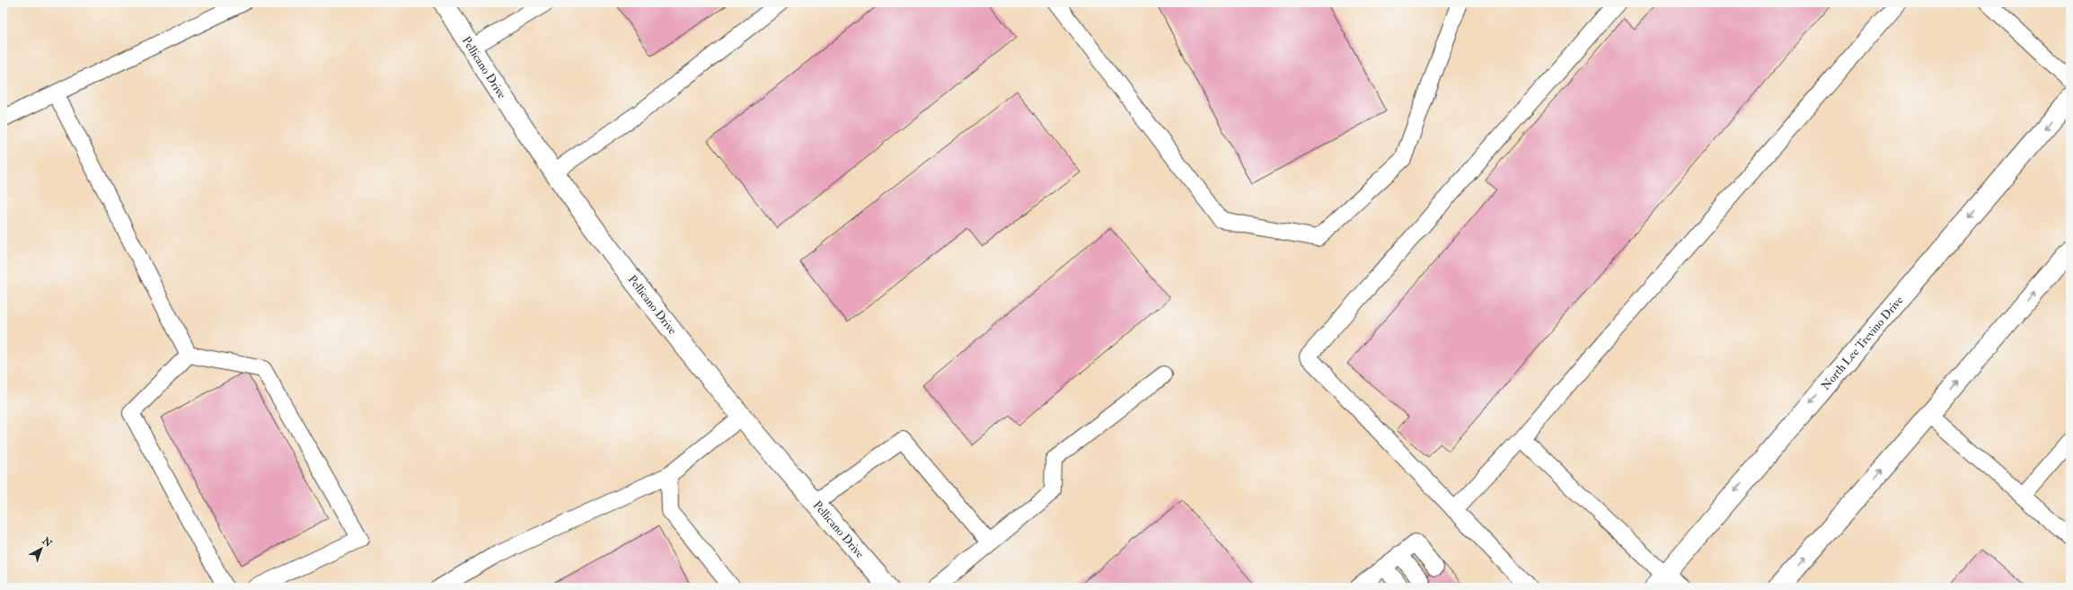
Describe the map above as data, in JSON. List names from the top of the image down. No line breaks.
{"streets":{"main road":["Pellicano Drive","North Lee Trevino Drive"]},"north":"top right"}
